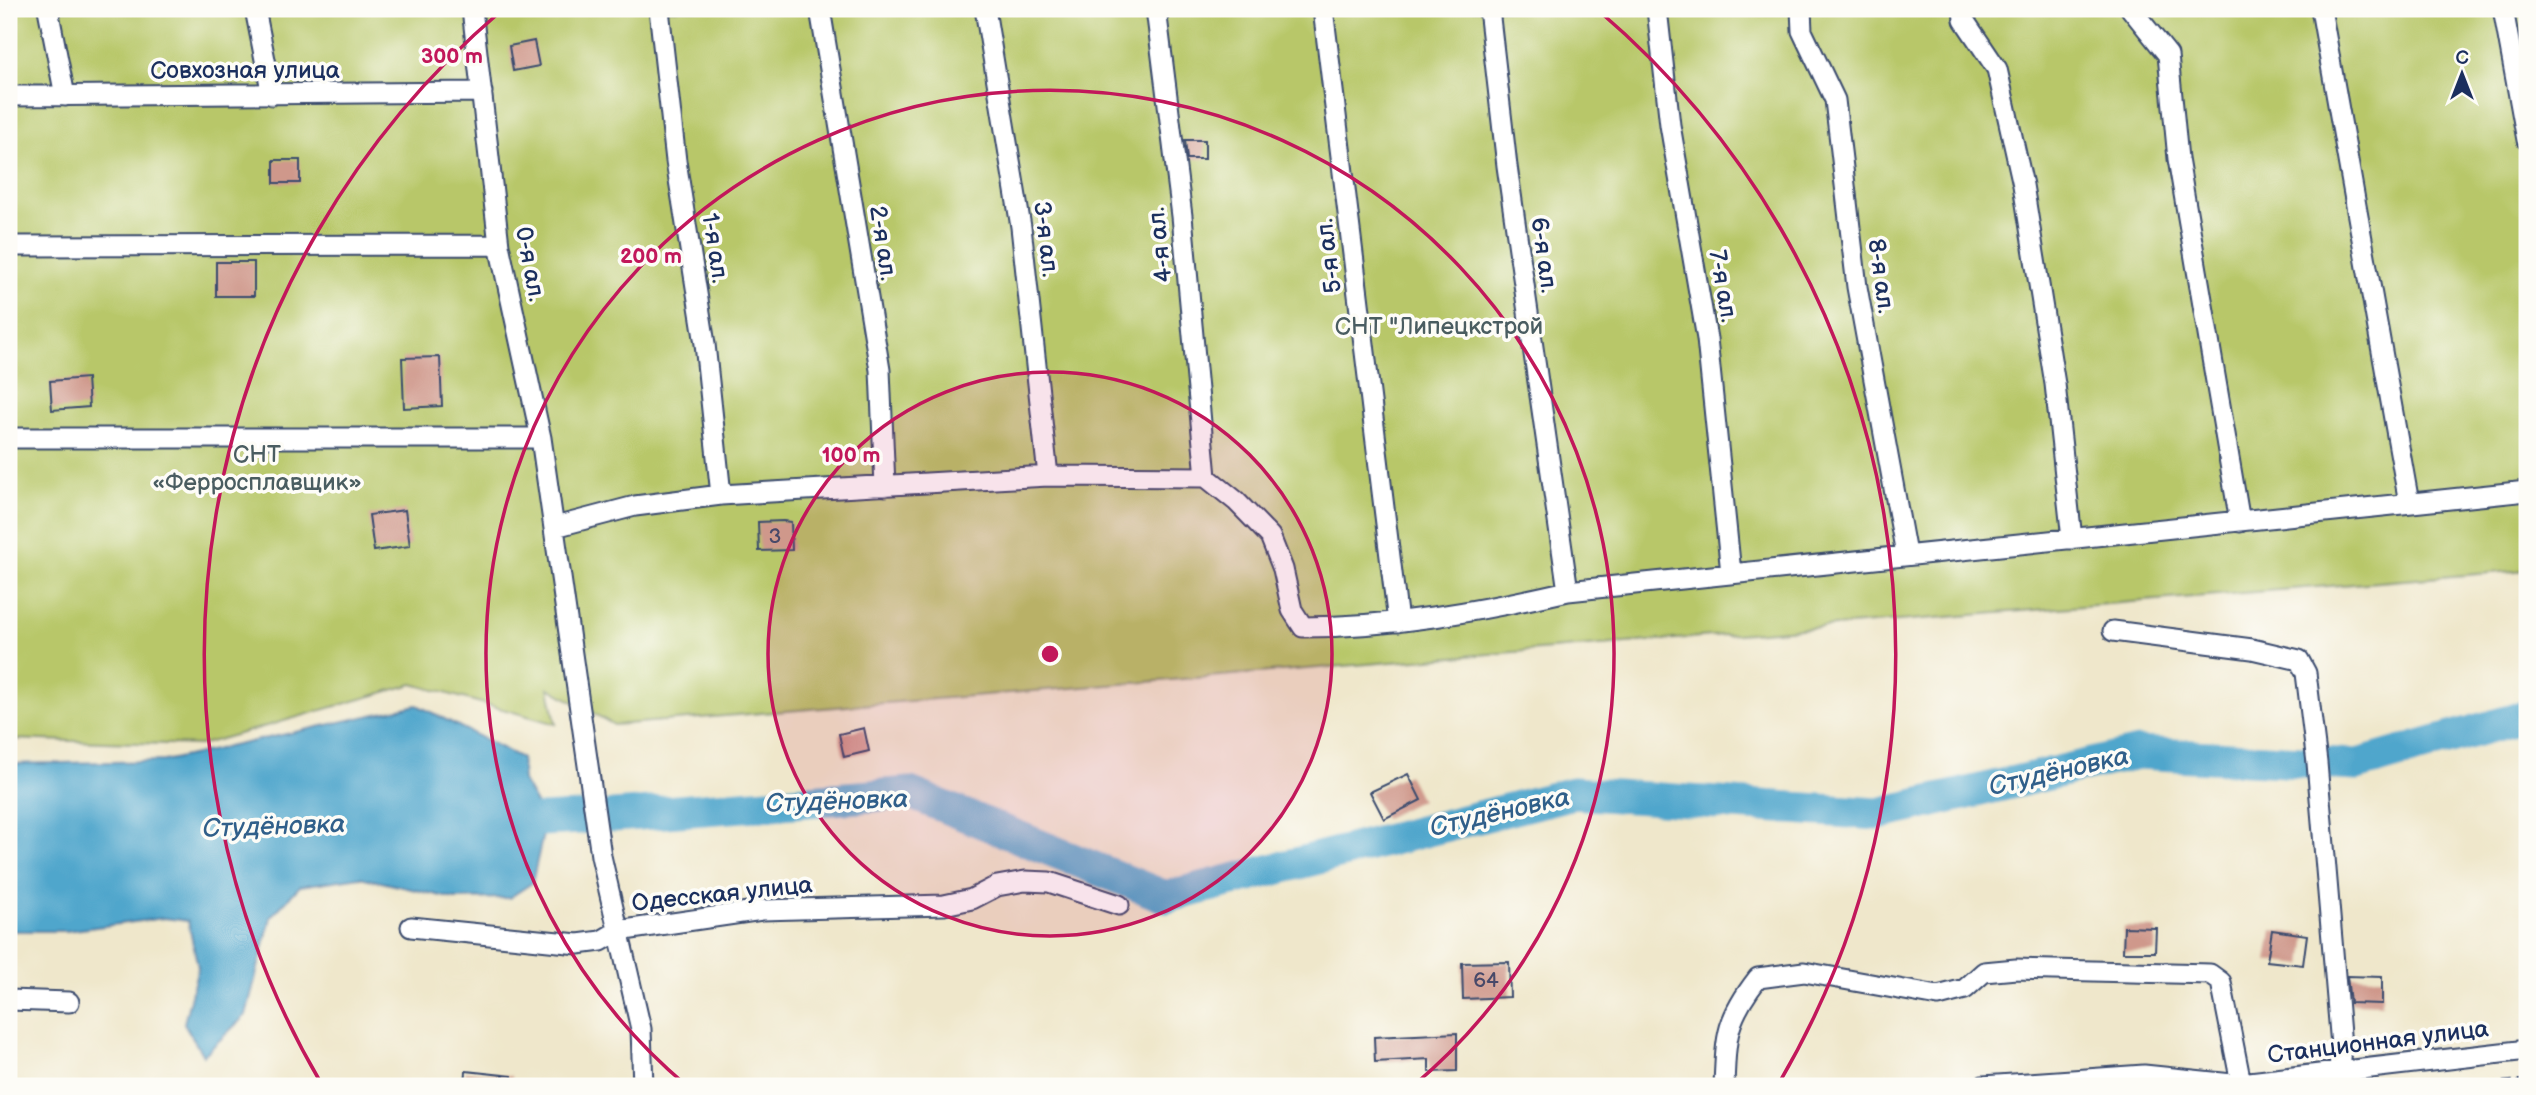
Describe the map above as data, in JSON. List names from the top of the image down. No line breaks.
{"streets":{"street":["Совхозная улица","3-я ал.","2-я ал.","4-я ал.","1-я ал.","6-я ал.","5-я ал.","0-я ал.","8-я ал.","7-я ал.","Одесская улица","Станционная улица"]},"crossings":[["Совхозная улица","0-я ал."],["0-я ал.","Одесская улица"]],"water":["Студёновка"],"parks":["СНТ \"Липецкстрой","СНТ «Ферросплавщик»"],"house_numbers":["3","64"],"north":"top","rings":["300 m","200 m","100 m"]}
